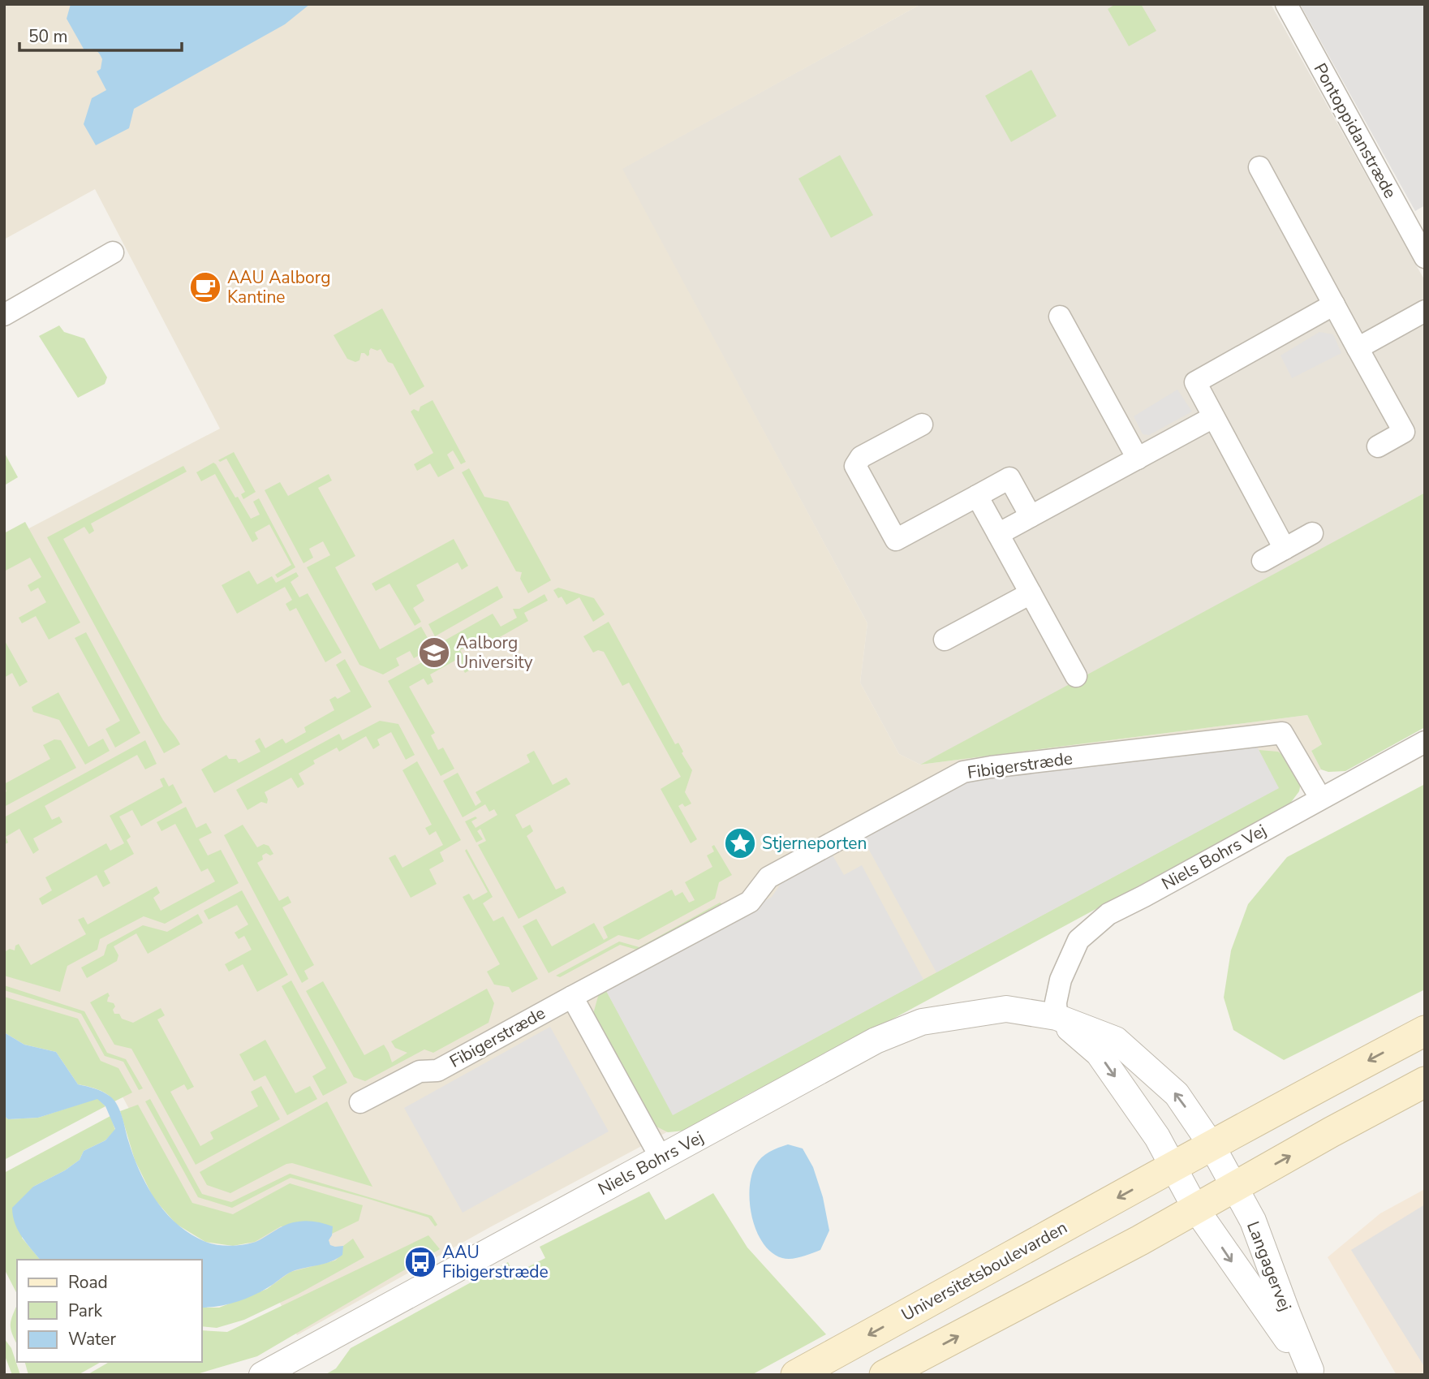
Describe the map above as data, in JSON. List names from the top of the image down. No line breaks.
{"streets":{"main road":["Universitetsboulevarden"],"street":["Pontoppidanstræde","Fibigerstræde","Niels Bohrs Vej","Langagervej"]},"crossings":[["Fibigerstræde","Niels Bohrs Vej"],["Niels Bohrs Vej","Langagervej"],["Langagervej","Universitetsboulevarden"]],"places":{"cafe":["AAU Aalborg Kantine"],"school or university":["Aalborg University"],"place":["Stjerneporten"],"bus stop":["AAU Fibigerstræde"]},"legend":["Road","Park","Water"],"scale_bar":"50 m"}
